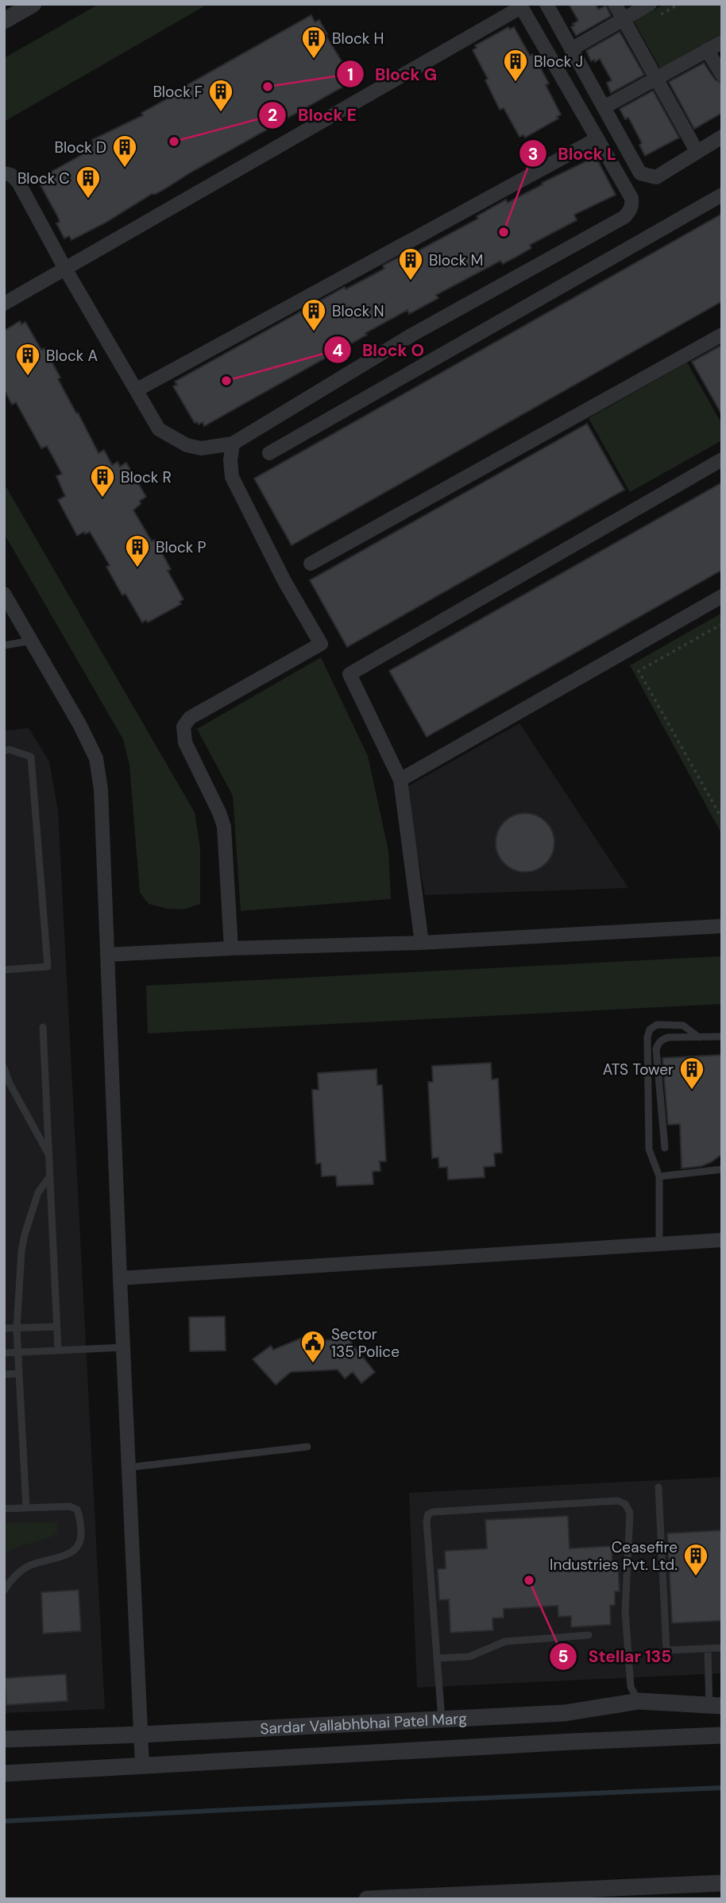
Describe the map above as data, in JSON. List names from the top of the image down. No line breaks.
{"streets":{"street":["Sardar Vallabhbhai Patel Marg"]},"places":{"building":["Block H","Block J","Block F","Block D","Block C","Block M","Block N","Block A","Block R","Block P","ATS Tower","Ceasefire Industries Pvt. Ltd."],"other":["Block G","Block E","Block L","Block O","Stellar 135"],"public building":["Sector 135 Police"]}}
